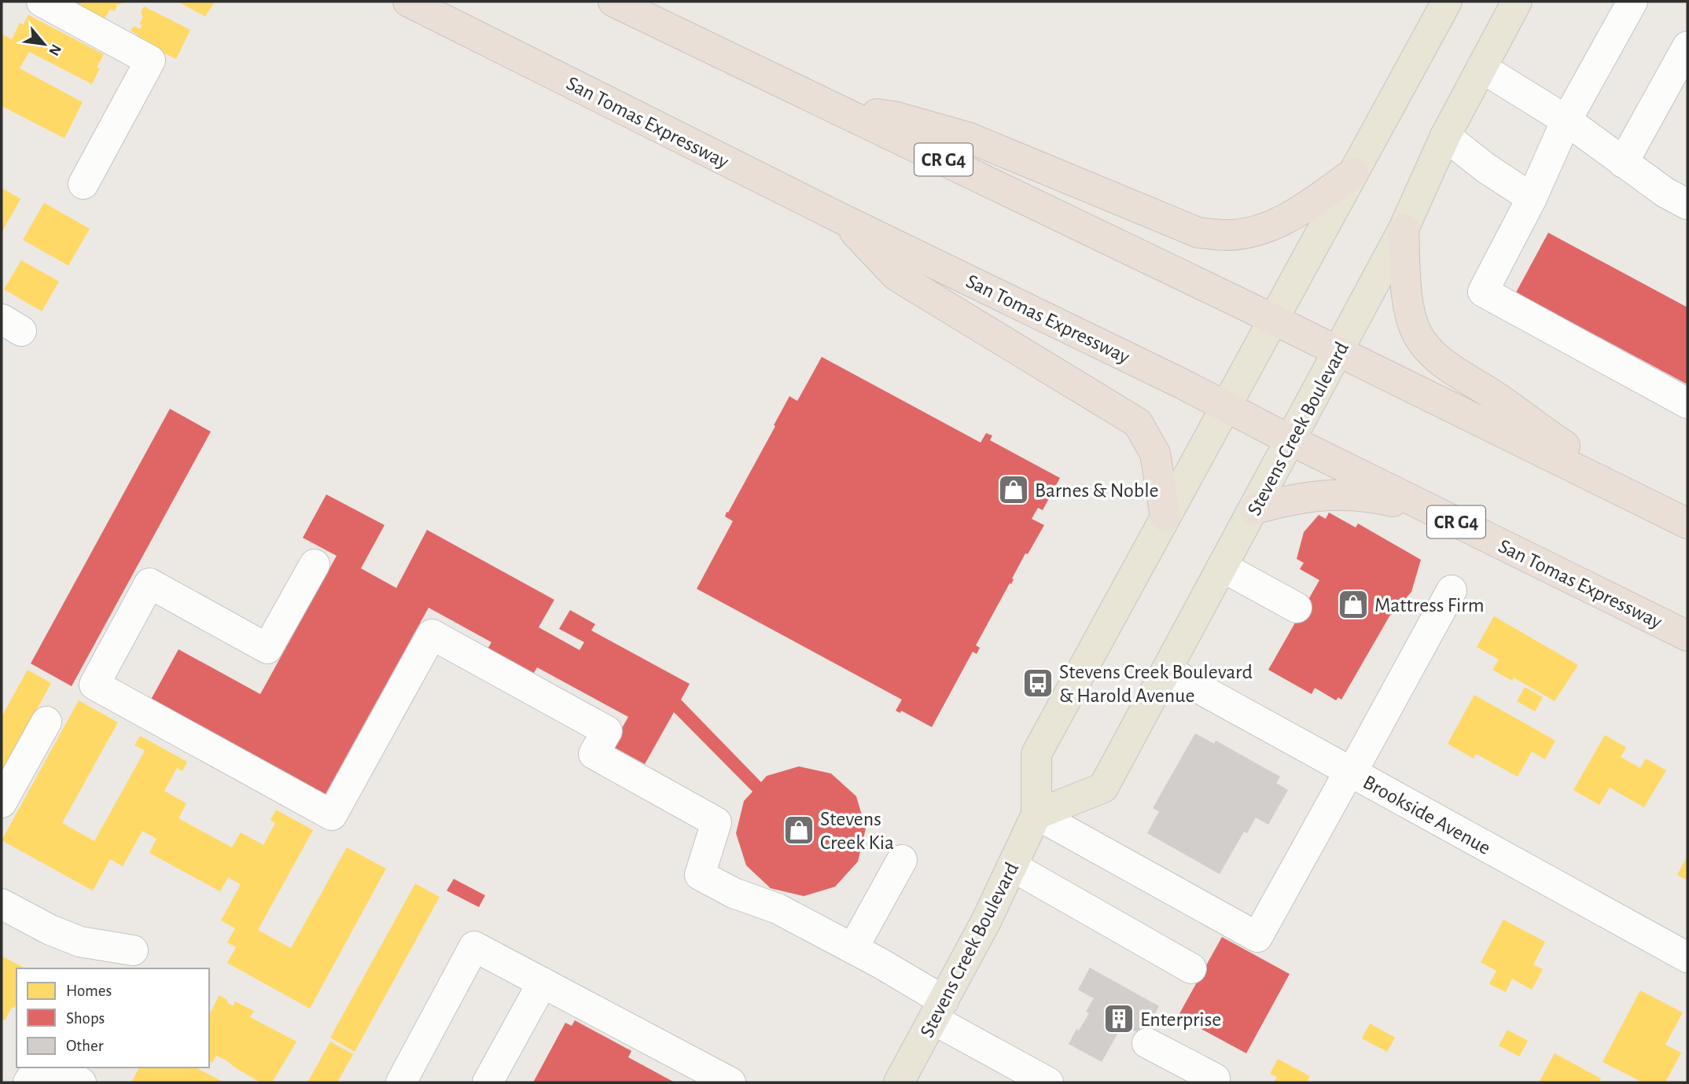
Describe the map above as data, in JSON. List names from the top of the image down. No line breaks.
{"streets":{"highway":["San Tomas Expressway","CR G4"],"main road":["Stevens Creek Boulevard"],"street":["Brookside Avenue"]},"crossings":[["San Tomas Expressway","Stevens Creek Boulevard"],["CR G4","Stevens Creek Boulevard"],["Stevens Creek Boulevard","Brookside Avenue"]],"places":{"shop":["Barnes & Noble","Mattress Firm","Stevens Creek Kia"],"bus stop":["Stevens Creek Boulevard & Harold Avenue"],"building":["Enterprise"]},"legend":["Homes","Shops","Other"],"north":"bottom right"}
